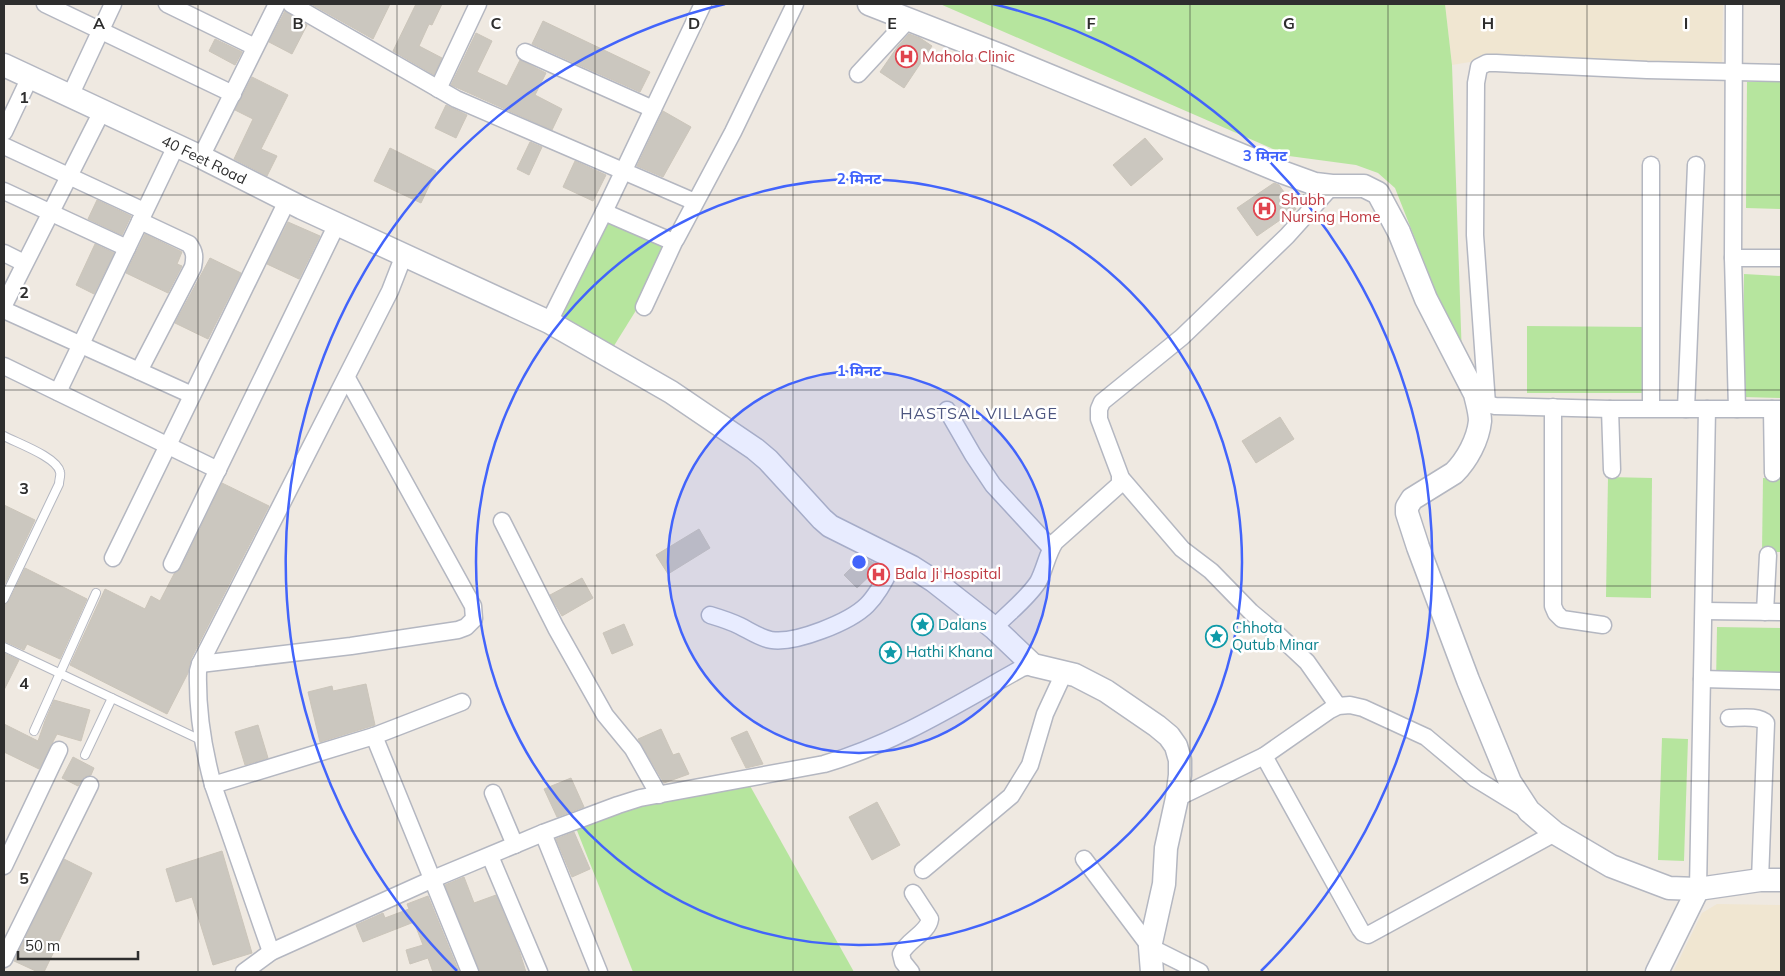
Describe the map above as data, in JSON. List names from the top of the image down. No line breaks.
{"streets":{"street":["40 Feet Road"]},"districts":["HASTSAL VILLAGE"],"places":{"hospital":["Mahola Clinic","Shubh Nursing Home","Bala Ji Hospital"],"place":["Dalans","Chhota Qutub Minar","Hathi Khana"]},"scale_bar":"50 m","grid":{"columns":["A","B","C","D","E","F","G","H","I"],"rows":["1","2","3","4","5"]},"rings":["3 मिनट","2 मिनट","1 मिनट"]}
